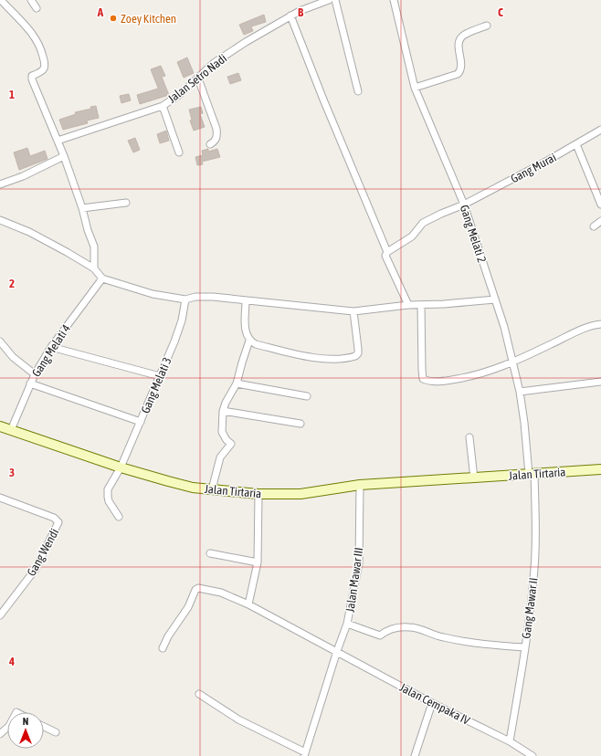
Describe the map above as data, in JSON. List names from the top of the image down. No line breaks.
{"streets":{"street":["Jalan Setro Nadi","Gang Murai","Gang Melati 2","Gang Melati 4","Gang Melati 3","Jalan Tirtaria","Gang Wendi","Jalan Mawar III","Gang Mawar II","Jalan Cempaka IV"]},"crossings":[["Gang Murai","Gang Melati 2"],["Gang Melati 2","Jalan Tirtaria"],["Gang Melati 2","Gang Mawar II"],["Gang Melati 4","Jalan Tirtaria"],["Gang Melati 3","Jalan Tirtaria"],["Jalan Tirtaria","Jalan Mawar III"],["Jalan Tirtaria","Gang Mawar II"],["Jalan Mawar III","Jalan Cempaka IV"],["Gang Mawar II","Jalan Cempaka IV"]],"places":["Zoey Kitchen"],"north":"top","grid":{"columns":["A","B","C"],"rows":["1","2","3","4"]}}
